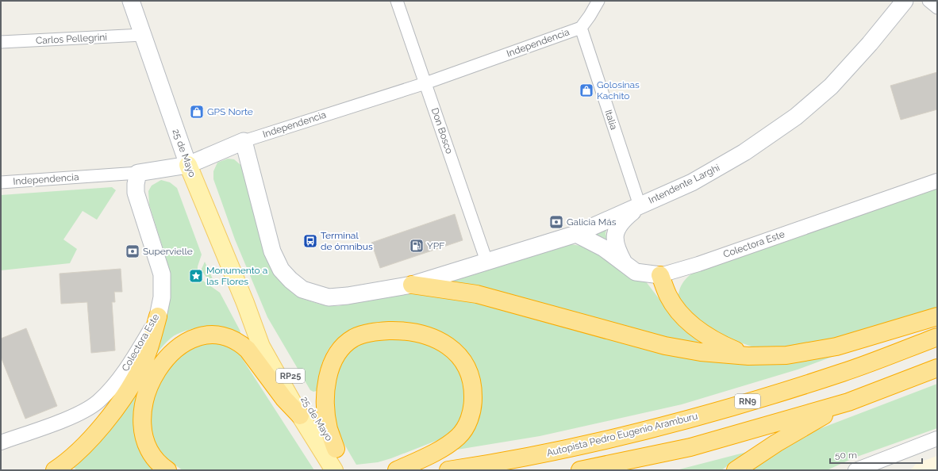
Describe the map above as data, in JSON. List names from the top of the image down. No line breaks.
{"streets":{"highway":["RN9","Autopista Pedro Eugenio Aramburu"],"main road":["Independencia","25 de Mayo","Intendente Larghi","Colectora Este","RP25"],"street":["Carlos Pellegrini","Italia","Don Bosco"]},"crossings":[["Carlos Pellegrini","25 de Mayo"],["Independencia","Italia"],["Independencia","Don Bosco"],["Independencia","25 de Mayo"],["Independencia","Colectora Este"],["Italia","Intendente Larghi"],["Don Bosco","Intendente Larghi"],["Intendente Larghi","Colectora Este"]],"places":{"shop":["Golosinas Kachito","GPS Norte"],"bank":["Galicia Más","Supervielle"],"bus stop":["Terminal de ómnibus"],"fuel station":["YPF"],"place":["Monumento a las Flores"]},"scale_bar":"50 m"}
